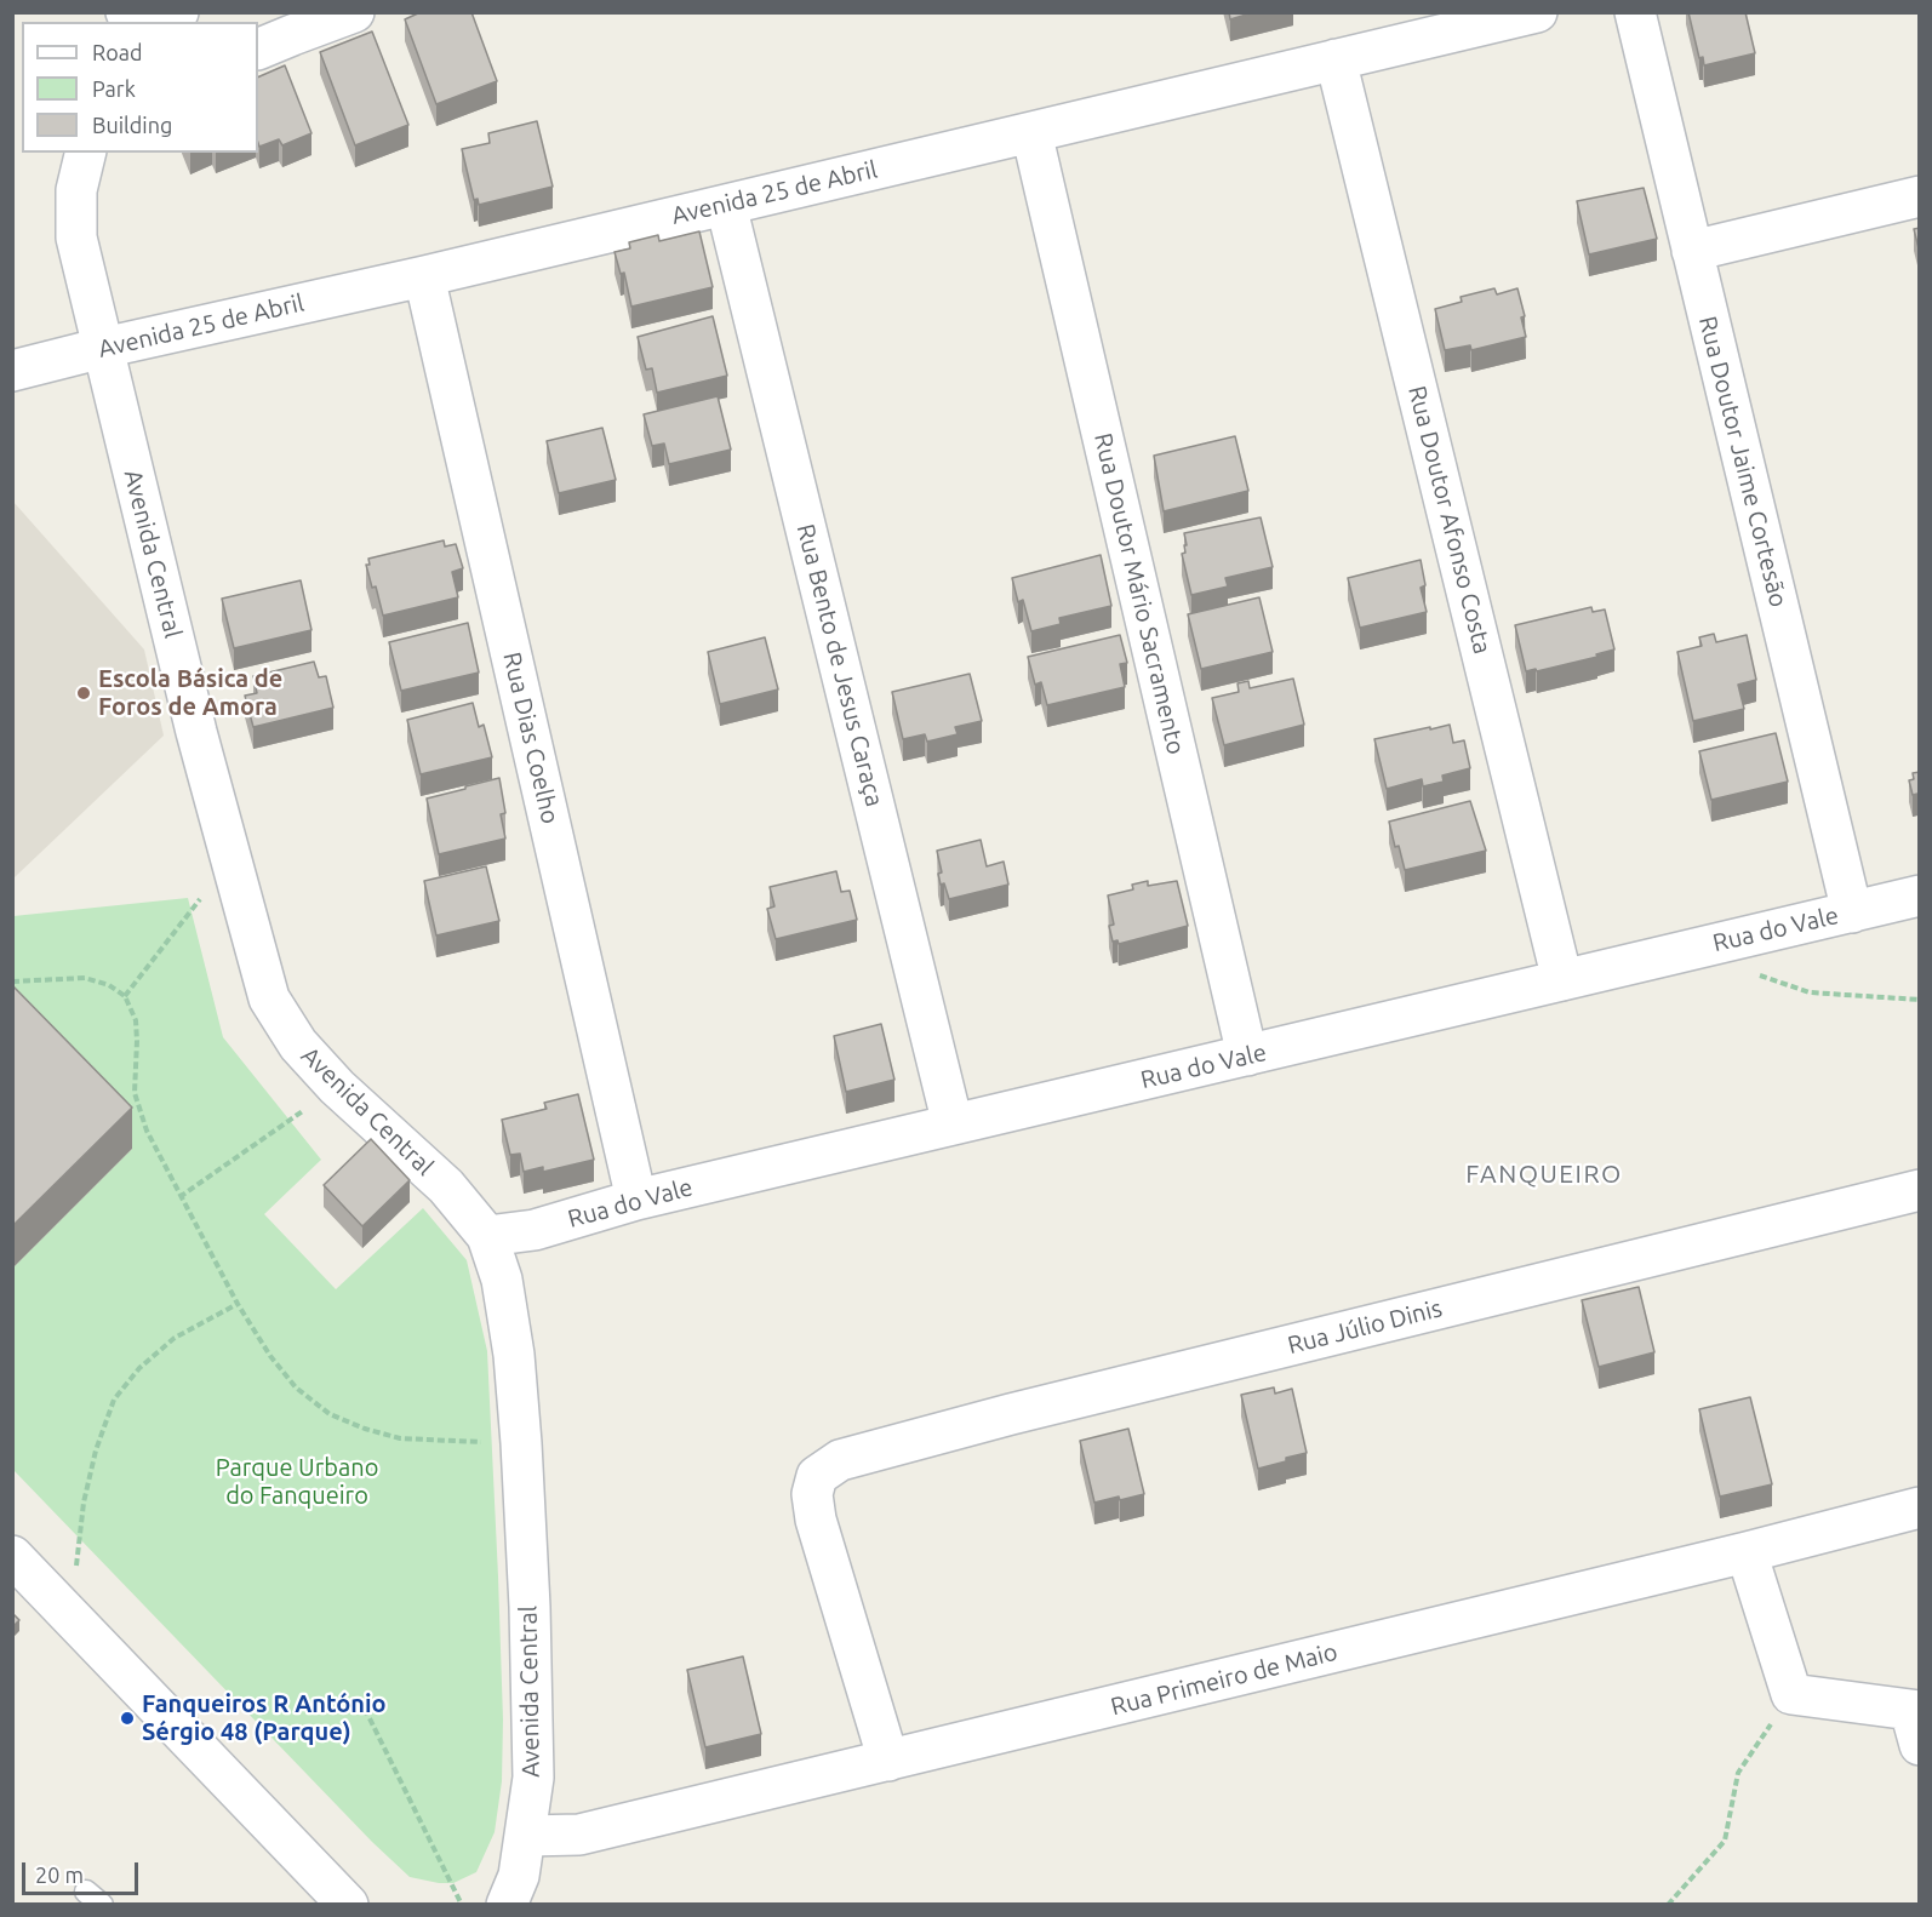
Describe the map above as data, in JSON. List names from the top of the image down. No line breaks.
{"streets":{"street":["Avenida 25 de Abril","Rua Doutor Jaime Cortesão","Rua Doutor Afonso Costa","Avenida Central","Rua Doutor Mário Sacramento","Rua Bento de Jesus Caraça","Rua Dias Coelho","Rua do Vale","Rua Júlio Dinis","Rua Primeiro de Maio"]},"crossings":[["Avenida 25 de Abril","Rua Doutor Afonso Costa"],["Avenida 25 de Abril","Avenida Central"],["Avenida 25 de Abril","Rua Doutor Mário Sacramento"],["Avenida 25 de Abril","Rua Bento de Jesus Caraça"],["Avenida 25 de Abril","Rua Dias Coelho"],["Rua Doutor Jaime Cortesão","Rua do Vale"],["Rua Doutor Afonso Costa","Rua do Vale"],["Avenida Central","Rua do Vale"],["Avenida Central","Rua Primeiro de Maio"],["Rua Doutor Mário Sacramento","Rua do Vale"],["Rua Bento de Jesus Caraça","Rua do Vale"],["Rua Dias Coelho","Rua do Vale"],["Rua Júlio Dinis","Rua Primeiro de Maio"]],"districts":["FANQUEIRO"],"parks":["Parque Urbano do Fanqueiro"],"places":["Escola Básica de Foros de Amora","Fanqueiros R António Sérgio 48 (Parque)"],"legend":["Road","Park","Building"],"scale_bar":"20 m"}
